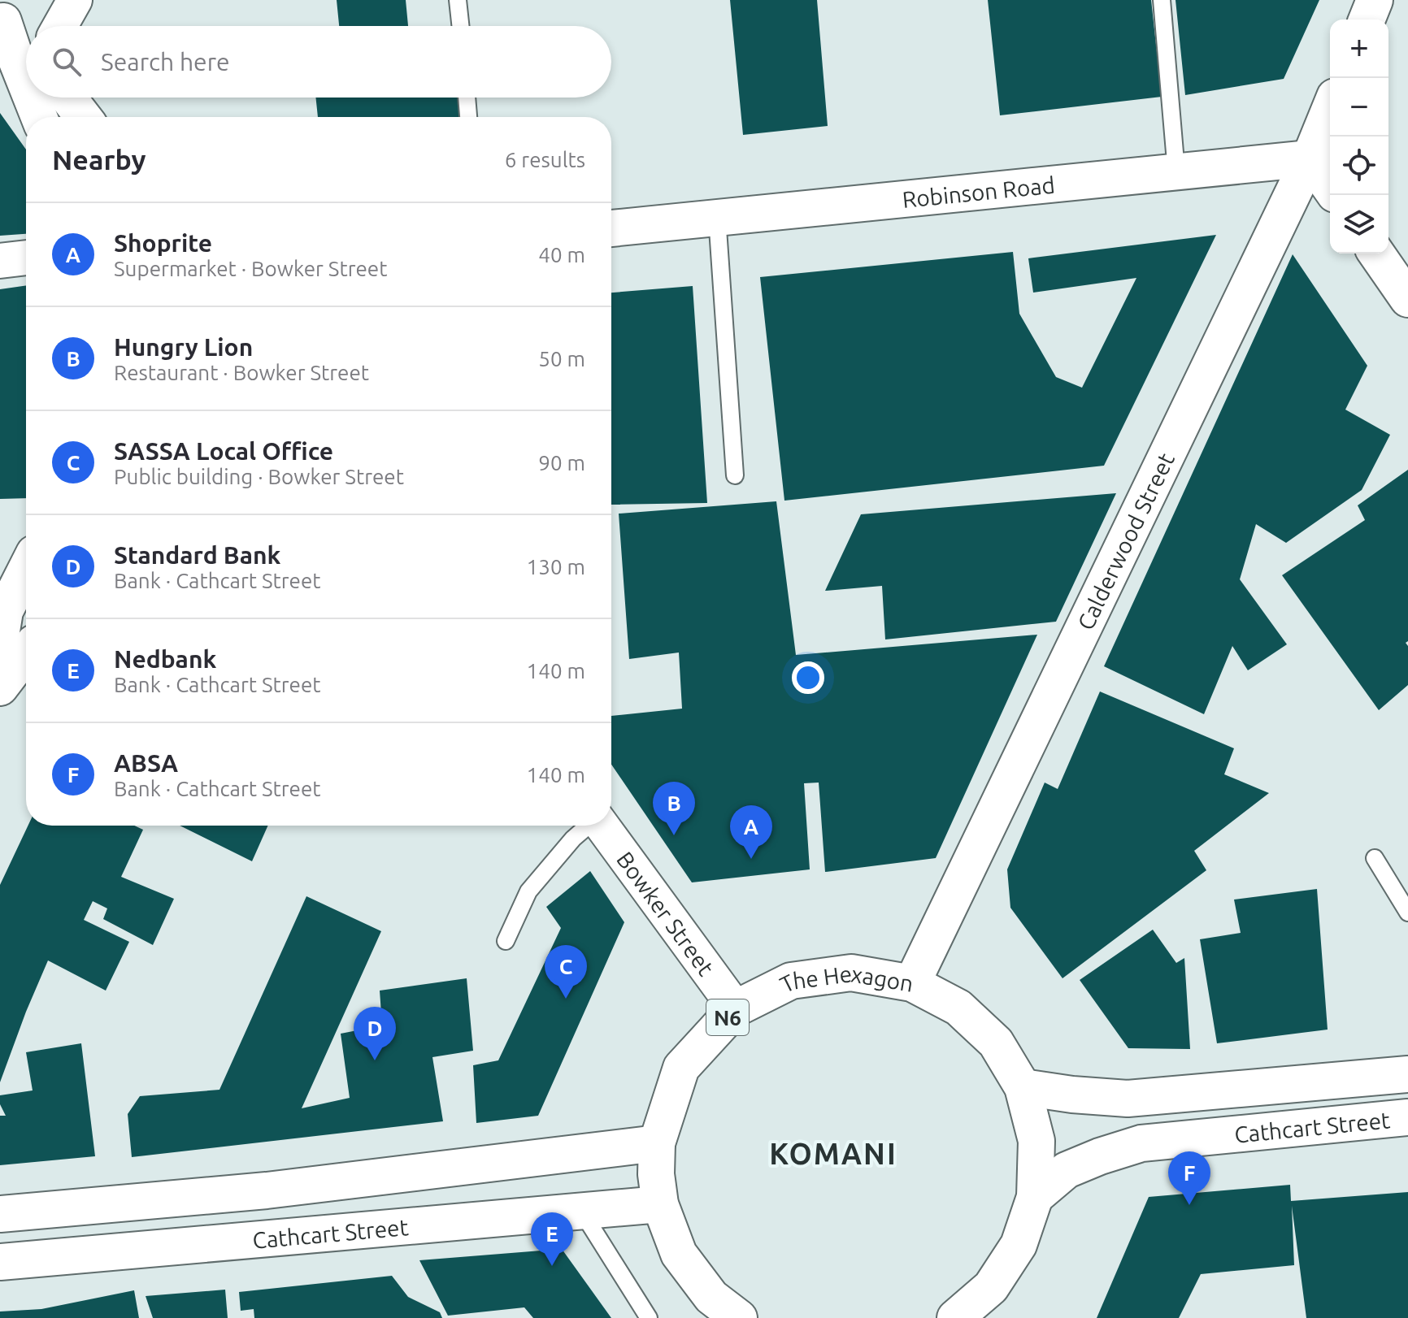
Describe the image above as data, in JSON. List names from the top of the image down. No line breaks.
{"streets":{"main road":["Robinson Road","Calderwood Street","The Hexagon","N6","Cathcart Street"],"street":["Bowker Street"]},"crossings":[["Robinson Road","Calderwood Street"],["Calderwood Street","The Hexagon"],["Bowker Street","The Hexagon"],["The Hexagon","Cathcart Street"]],"districts":["KOMANI"],"page":{"map_buttons":["+","−"],"search":"Search here","heading":["Nearby","6 results"],"list":[{"mark":"A","name":"Shoprite","note":"Supermarket · Bowker Street","value":"40 m"},{"mark":"B","name":"Hungry Lion","note":"Restaurant · Bowker Street","value":"50 m"},{"mark":"C","name":"SASSA Local Office","note":"Public building · Bowker Street","value":"90 m"},{"mark":"D","name":"Standard Bank","note":"Bank · Cathcart Street","value":"130 m"},{"mark":"E","name":"Nedbank","note":"Bank · Cathcart Street","value":"140 m"},{"mark":"F","name":"ABSA","note":"Bank · Cathcart Street","value":"140 m"}],"pins":["B","A","C","D","F","E"]}}
